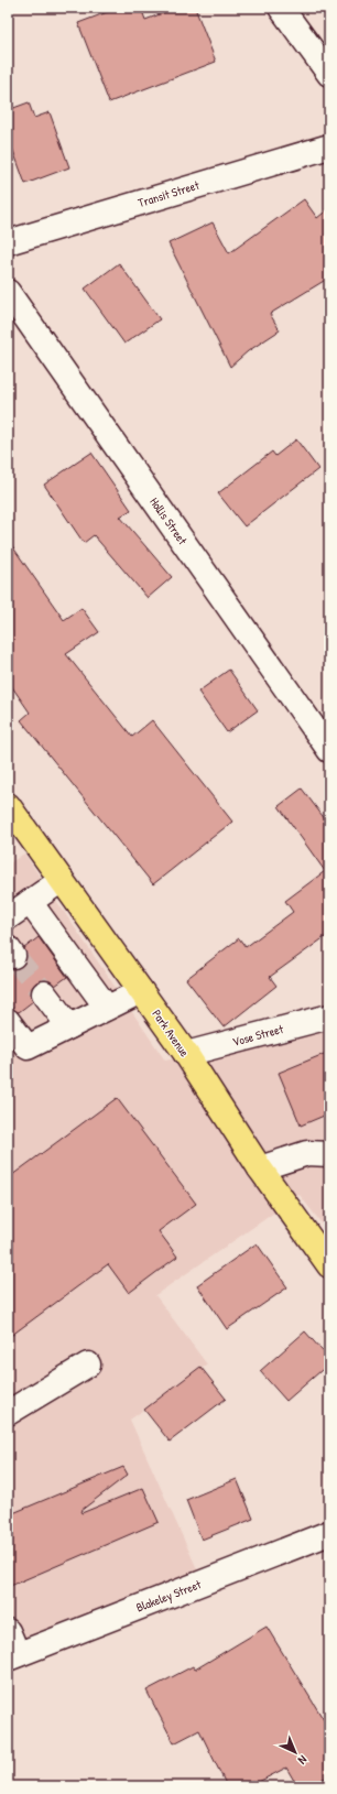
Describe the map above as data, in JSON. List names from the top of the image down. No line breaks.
{"streets":{"main road":["Park Avenue"],"street":["Transit Street","Hollis Street","Vose Street","Blakeley Street"]},"crossings":[["Park Avenue","Vose Street"]],"north":"bottom right"}
